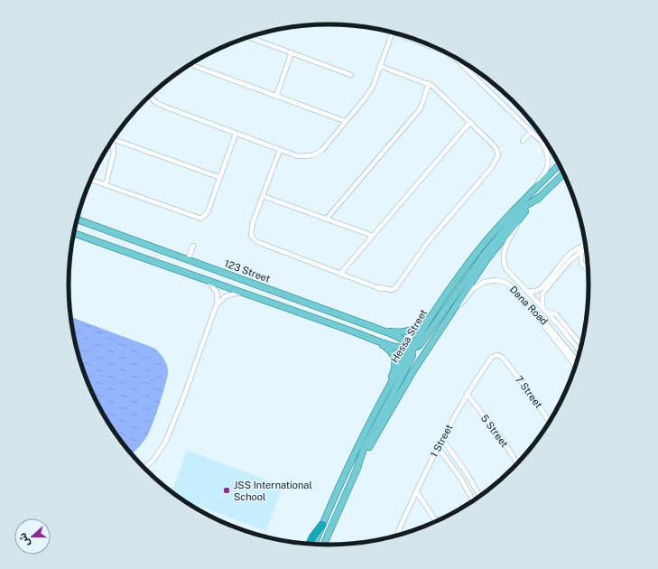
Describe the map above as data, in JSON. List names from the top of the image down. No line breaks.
{"streets":{"main road":["123 Street","Hessa Street"],"street":["Dana Road","7 Street","5 Street","1 Street"]},"crossings":[["123 Street","Hessa Street"],["7 Street","1 Street"],["5 Street","1 Street"]],"places":["JSS International School"],"north":"left"}
